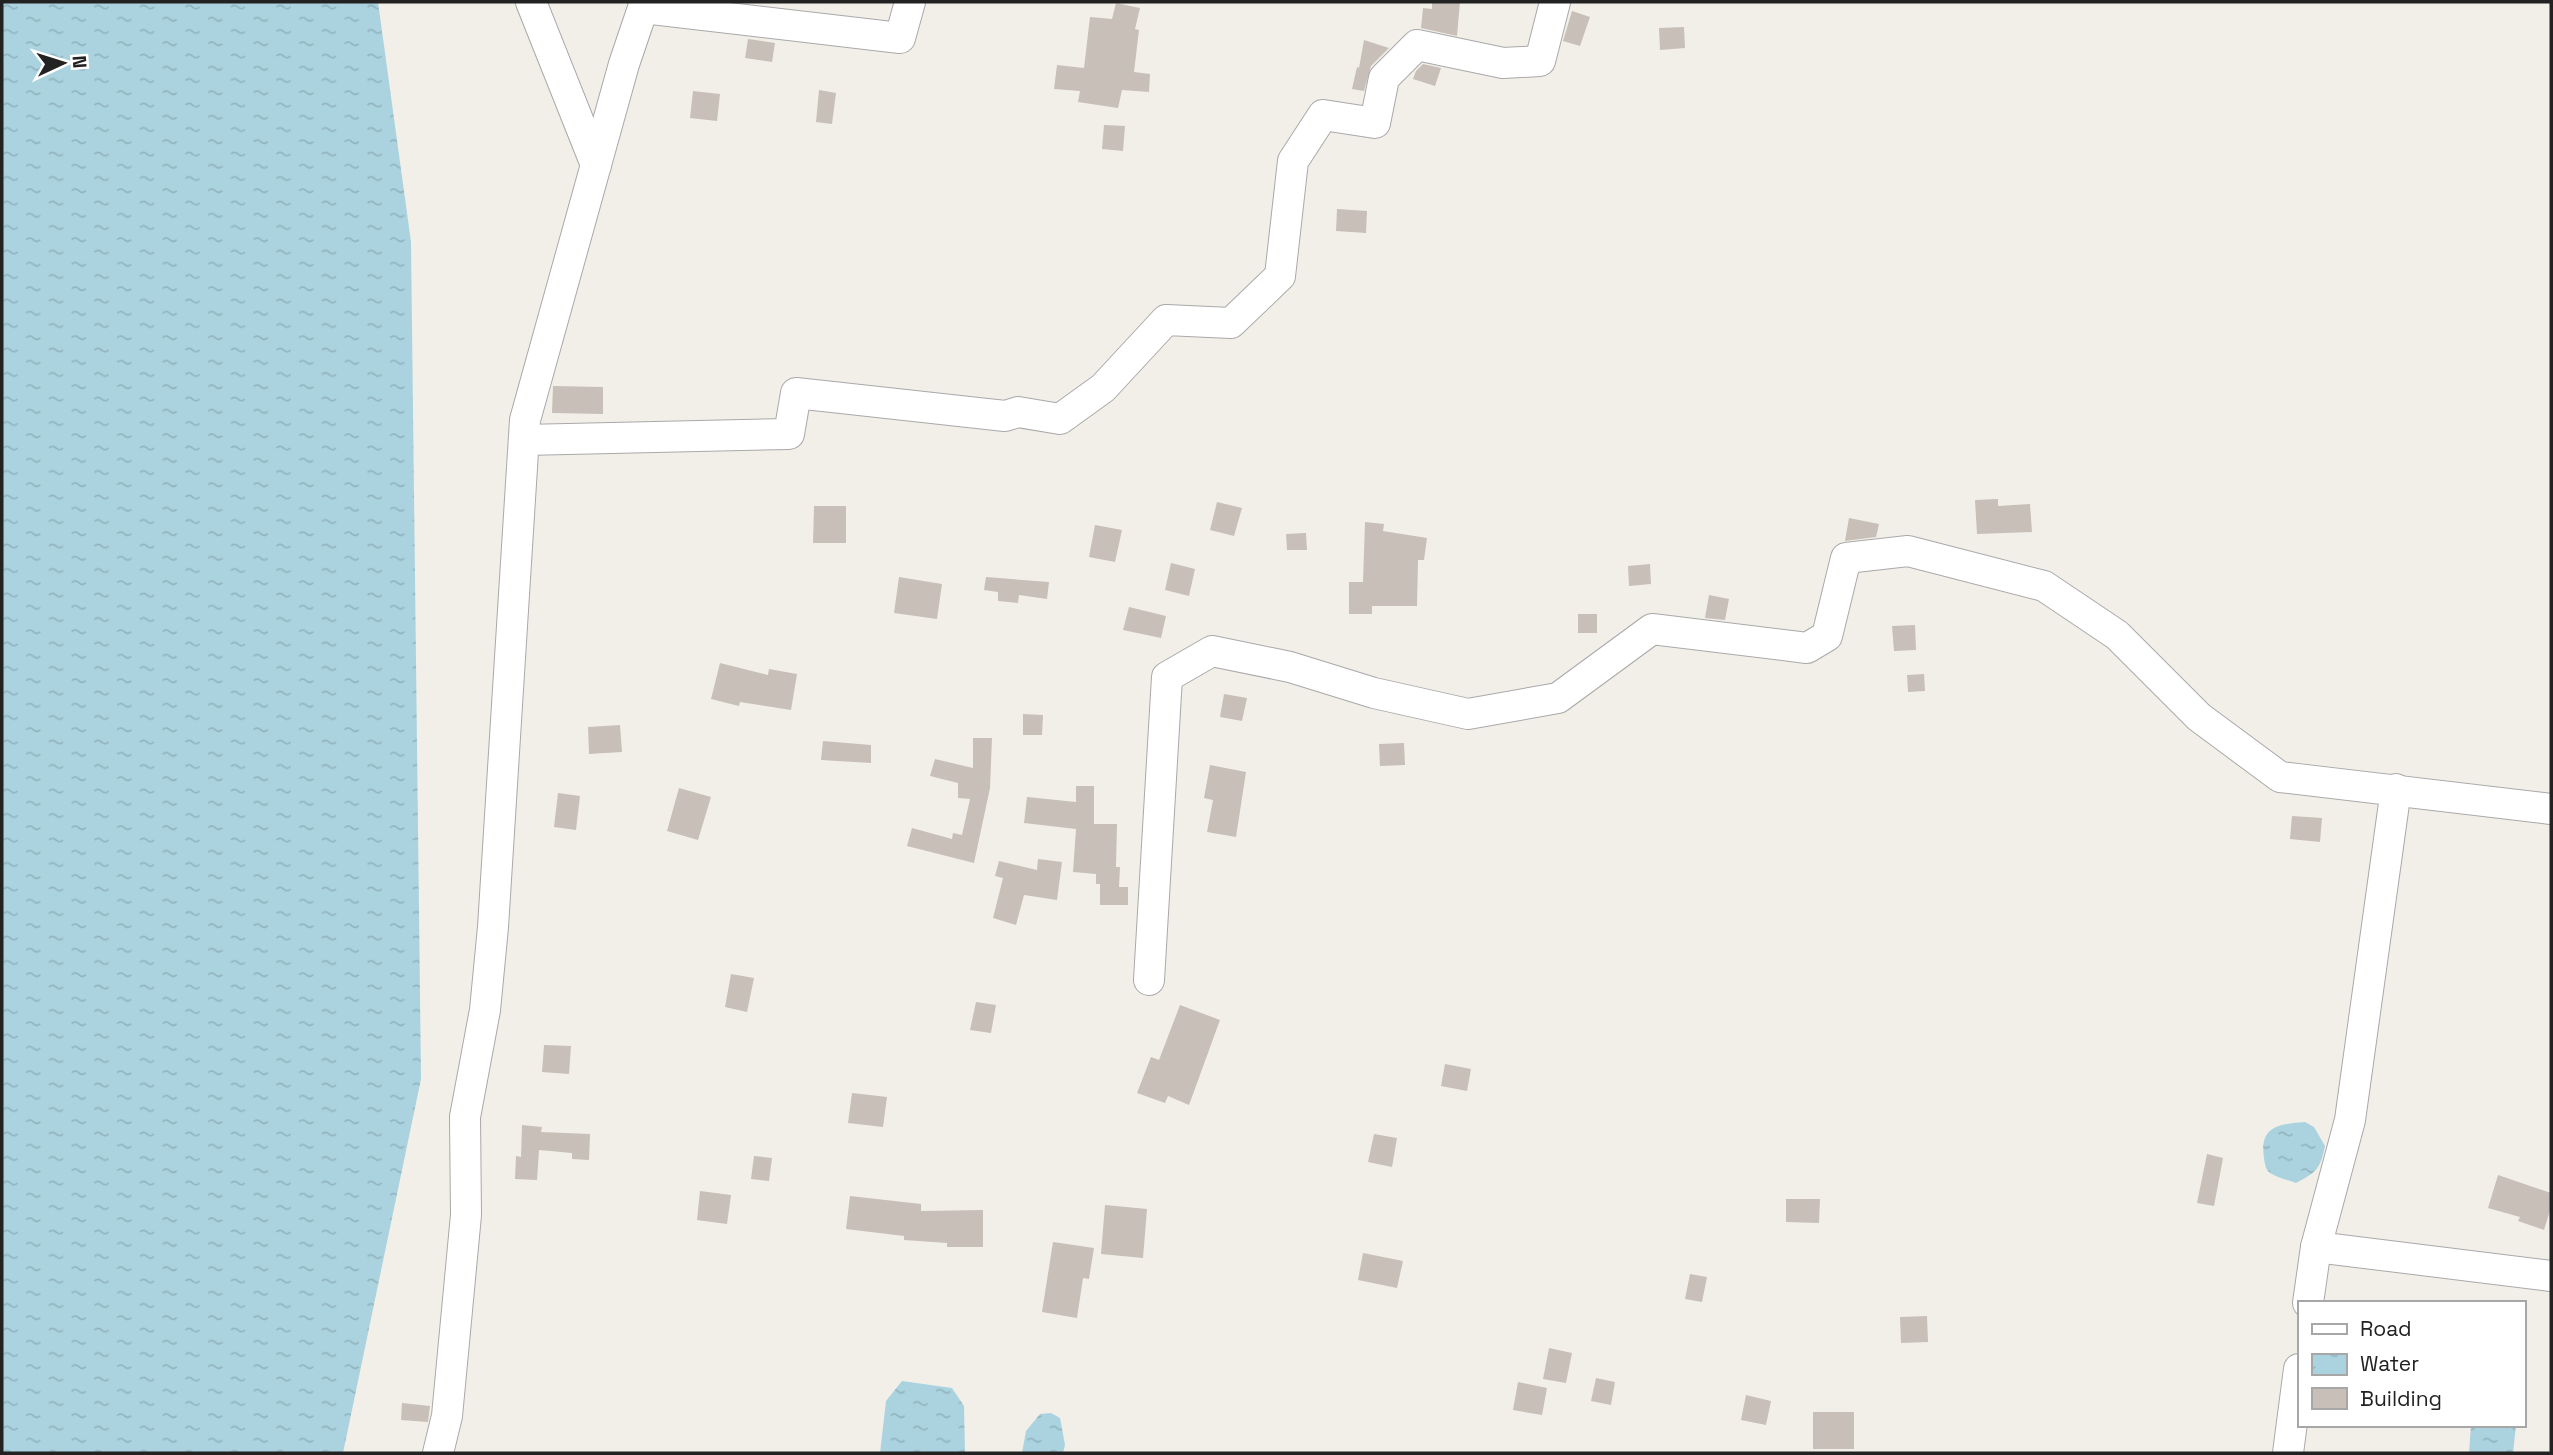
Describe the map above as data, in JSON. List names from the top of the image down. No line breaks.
{"legend":["Road","Water","Building"],"north":"right"}
